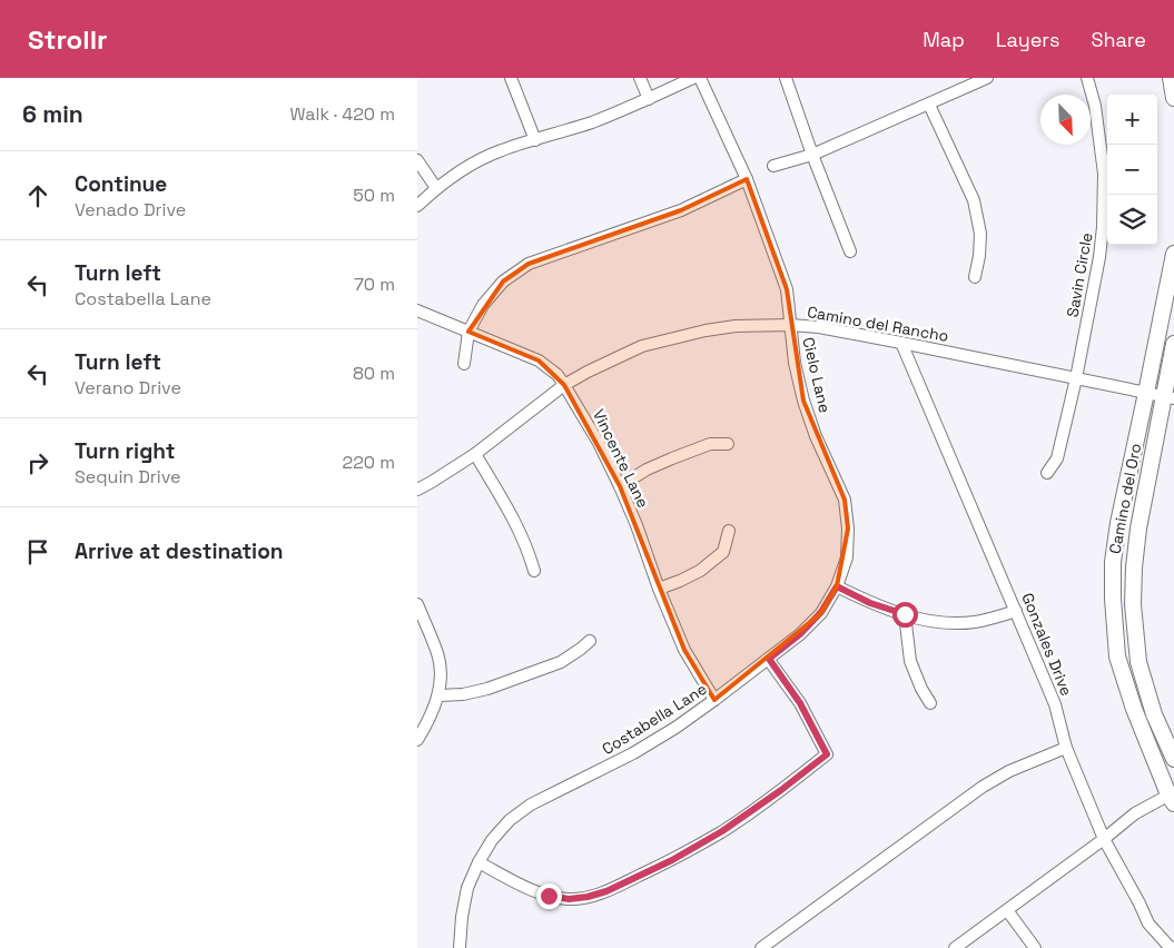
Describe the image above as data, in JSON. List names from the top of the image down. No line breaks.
{"streets":{"street":["Savin Circle","Camino del Rancho","Cielo Lane","Vincente Lane","Camino del Oro","Gonzales Drive","Costabella Lane"]},"crossings":[["Savin Circle","Camino del Rancho"],["Camino del Rancho","Cielo Lane"],["Camino del Rancho","Vincente Lane"],["Camino del Rancho","Camino del Oro"],["Camino del Rancho","Gonzales Drive"],["Cielo Lane","Costabella Lane"],["Vincente Lane","Costabella Lane"]],"north":"bottom right","page":{"header":"Strollr","nav":["Map","Layers","Share"],"heading":["6 min","Walk · 420 m"],"map_buttons":["+","−"],"list":[["Continue","Venado Drive","50 m"],["Turn left","Costabella Lane","70 m"],["Turn left","Verano Drive","80 m"],["Turn right","Sequin Drive","220 m"],"Arrive at destination"]}}
